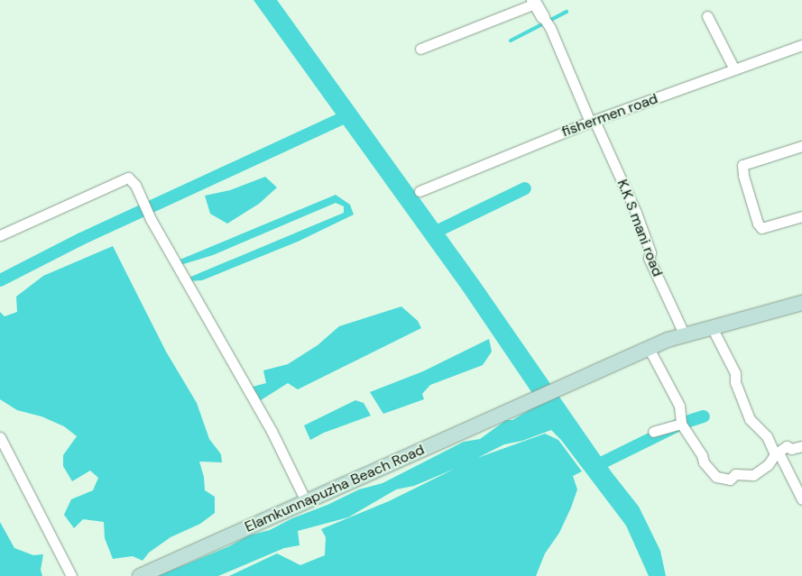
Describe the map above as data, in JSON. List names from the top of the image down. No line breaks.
{"streets":{"main road":["Elamkunnapuzha Beach Road"],"street":["fishermen road","K.K S mani road"]},"crossings":[["fishermen road","K.K S mani road"]]}
